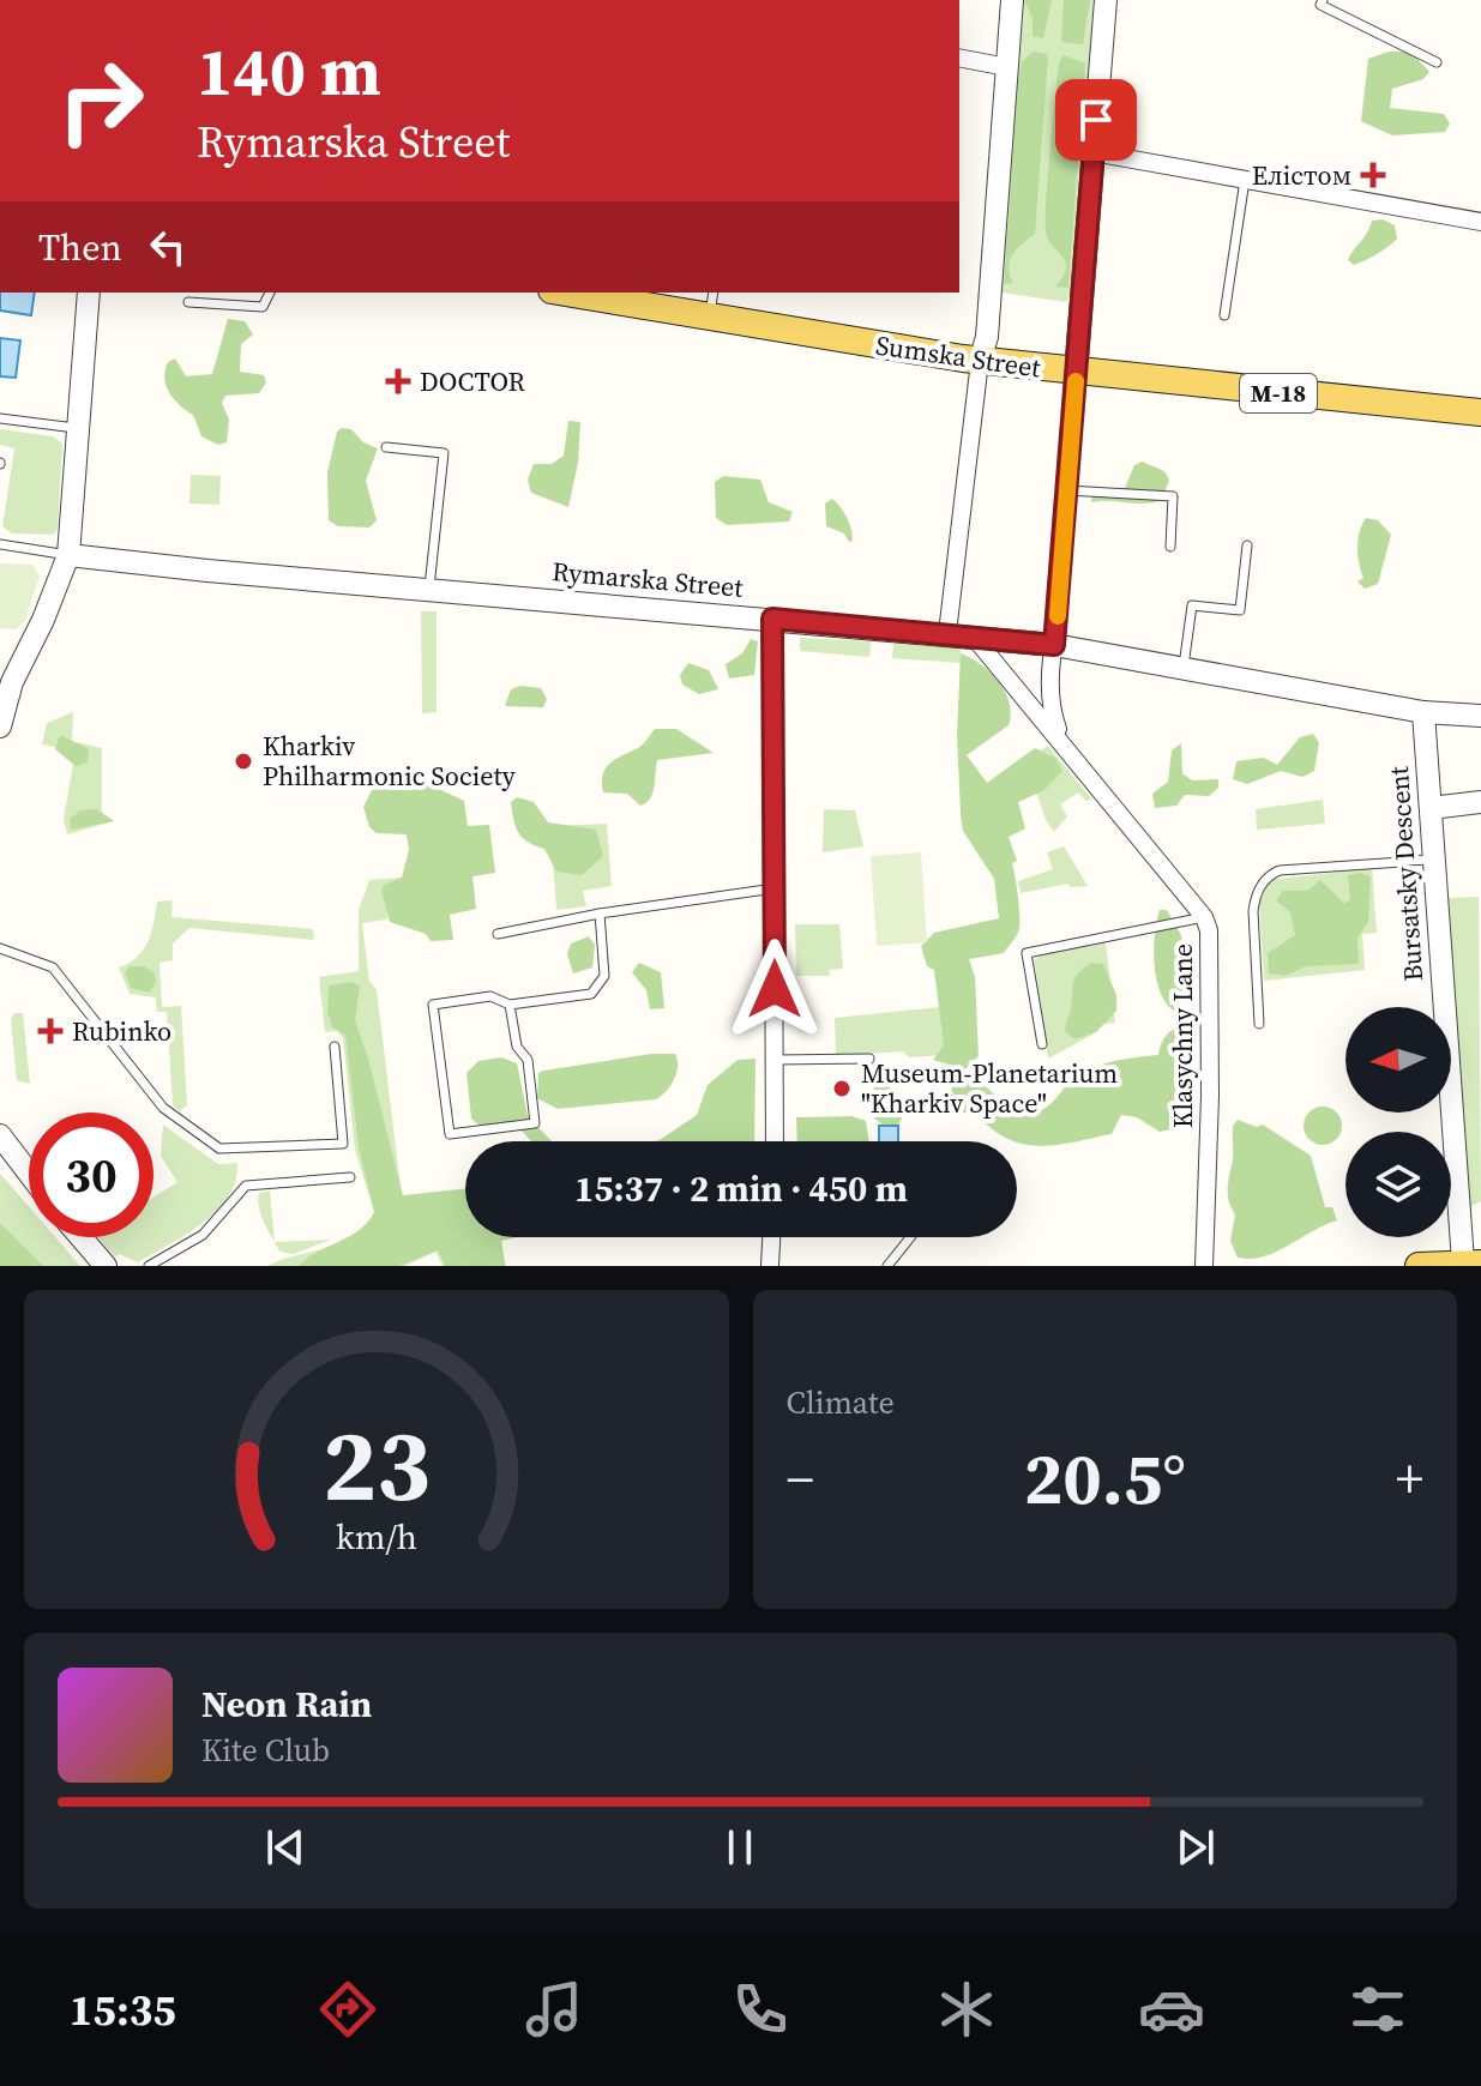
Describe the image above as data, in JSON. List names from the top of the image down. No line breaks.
{"streets":{"main road":["Sumska Street","М-18"],"street":["Rymarska Street","Bursatsky Descent","Klasychny Lane"]},"crossings":[["Sumska Street","Klasychny Lane"],["Rymarska Street","Bursatsky Descent"],["Rymarska Street","Klasychny Lane"]],"places":{"health":["Елістом","DOCTOR","Rubinko"],"other":["Kharkiv Philharmonic Society","Museum-Planetarium \"Kharkiv Space\""]},"north":"left","page":{"turn":["140 m","Rymarska Street"],"then":"Then","limit":"30","trip":"15:37 · 2 min · 450 m","tile":"Climate","heat":["−","20.5°","+"],"song":["Neon Rain","Kite Club"],"tabs":"15:35","gauge":["23","km/h"]}}
